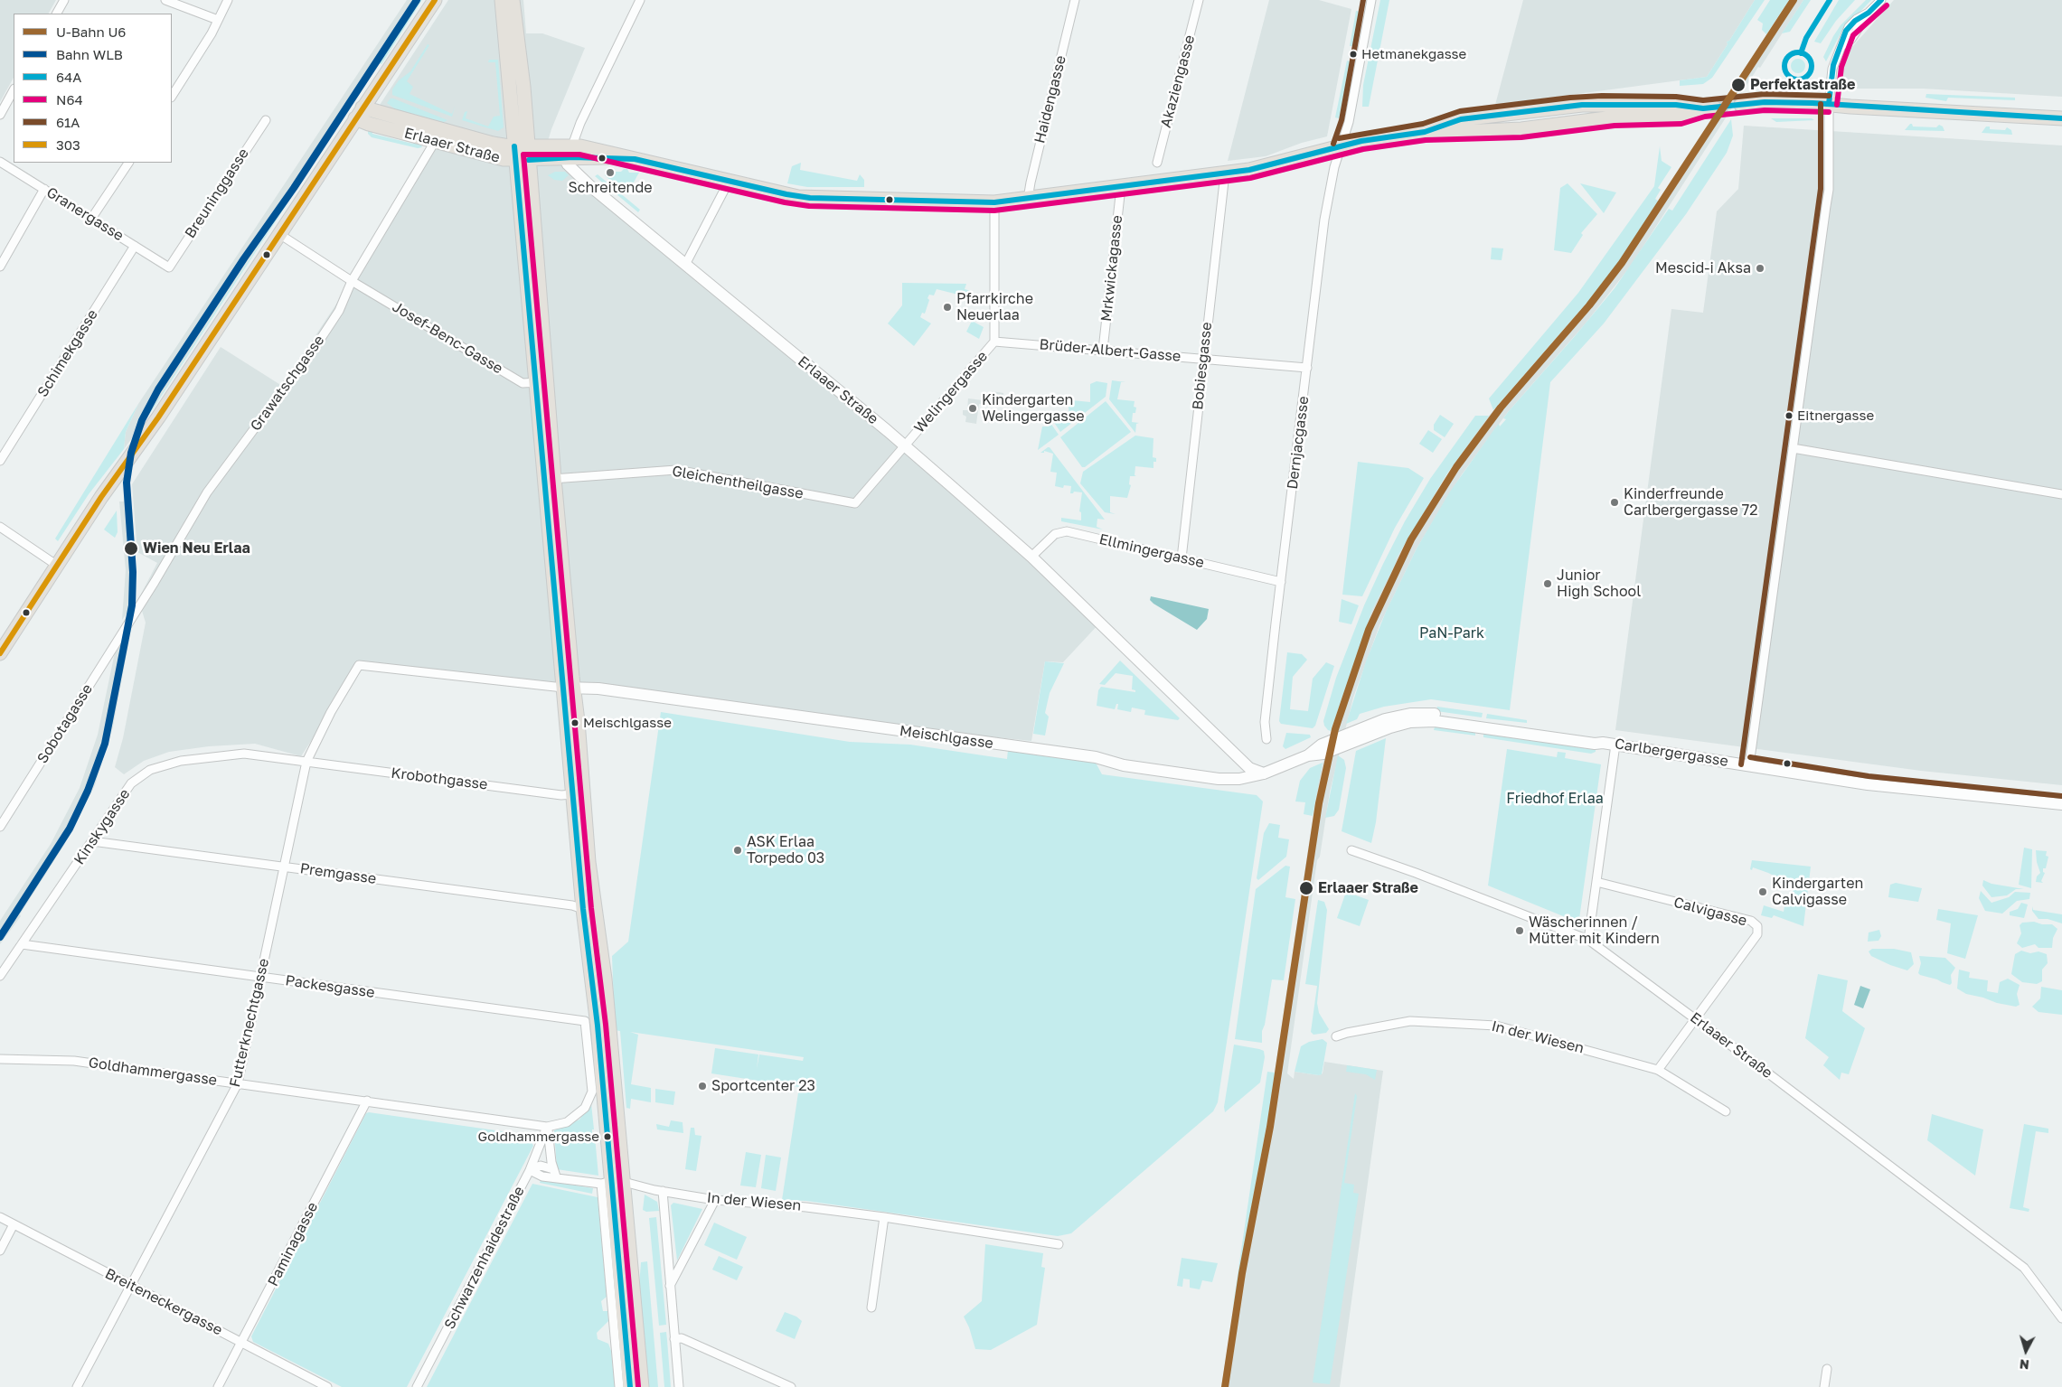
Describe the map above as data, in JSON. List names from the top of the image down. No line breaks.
{"streets":{"main road":["Erlaaer Straße"],"street":["Akaziengasse","Haidengasse","Breuninggasse","Granergasse","Mrkwickagasse","Josef-Benc-Gasse","Brüder-Albert-Gasse","Schimekgasse","Bobiesgasse","Grawatschgasse","Welingergasse","Dernjacgasse","Gleichentheilgasse","Ellmingergasse","Sobotagasse","Meischlgasse","Carlbergergasse","Krobothgasse","Kinskygasse","Premgasse","Calvigasse","Packesgasse","Futterknechtgasse","In der Wiesen","Goldhammergasse","Paminagasse","Schwarzenhaidestraße","Breiteneckergasse"]},"crossings":[["Erlaaer Straße","Grawatschgasse"],["Erlaaer Straße","Welingergasse"],["Erlaaer Straße","Gleichentheilgasse"],["Erlaaer Straße","Ellmingergasse"],["Erlaaer Straße","Meischlgasse"],["Erlaaer Straße","Carlbergergasse"],["Erlaaer Straße","Calvigasse"],["Breuninggasse","Granergasse"],["Granergasse","Schimekgasse"],["Mrkwickagasse","Brüder-Albert-Gasse"],["Josef-Benc-Gasse","Grawatschgasse"],["Brüder-Albert-Gasse","Bobiesgasse"],["Brüder-Albert-Gasse","Welingergasse"],["Brüder-Albert-Gasse","Dernjacgasse"],["Bobiesgasse","Ellmingergasse"],["Grawatschgasse","Sobotagasse"],["Welingergasse","Gleichentheilgasse"],["Dernjacgasse","Ellmingergasse"],["Meischlgasse","Carlbergergasse"],["Meischlgasse","Futterknechtgasse"],["Krobothgasse","Kinskygasse"],["Krobothgasse","Futterknechtgasse"],["Kinskygasse","Premgasse"],["Kinskygasse","Packesgasse"],["Kinskygasse","Futterknechtgasse"],["Premgasse","Futterknechtgasse"],["Calvigasse","In der Wiesen"],["Packesgasse","Futterknechtgasse"],["Packesgasse","Goldhammergasse"],["Futterknechtgasse","Goldhammergasse"],["Futterknechtgasse","Breiteneckergasse"],["Goldhammergasse","Paminagasse"],["Goldhammergasse","Schwarzenhaidestraße"],["Paminagasse","Breiteneckergasse"]],"parks":["PaN-Park","Friedhof Erlaa"],"places":["Hetmanekgasse","Perfektastraße","Schreitende","Mescid-i Aksa","Pfarrkirche Neuerlaa","Kindergarten Welingergasse","Eitnergasse","Kinderfreunde Carlbergergasse 72","Wien Neu Erlaa","Junior High School","Meischlgasse","ASK Erlaa Torpedo 03","Erlaaer Straße","Kindergarten Calvigasse","Wäscherinnen / Mütter mit Kindern","Sportcenter 23","Goldhammergasse"],"lines":["metro line U6","rail line WLB","transit line 64A","transit line 61A","transit line 303","transit line N64"],"legend":["U-Bahn U6","Bahn WLB","64A","N64","61A","303"],"north":"bottom"}
